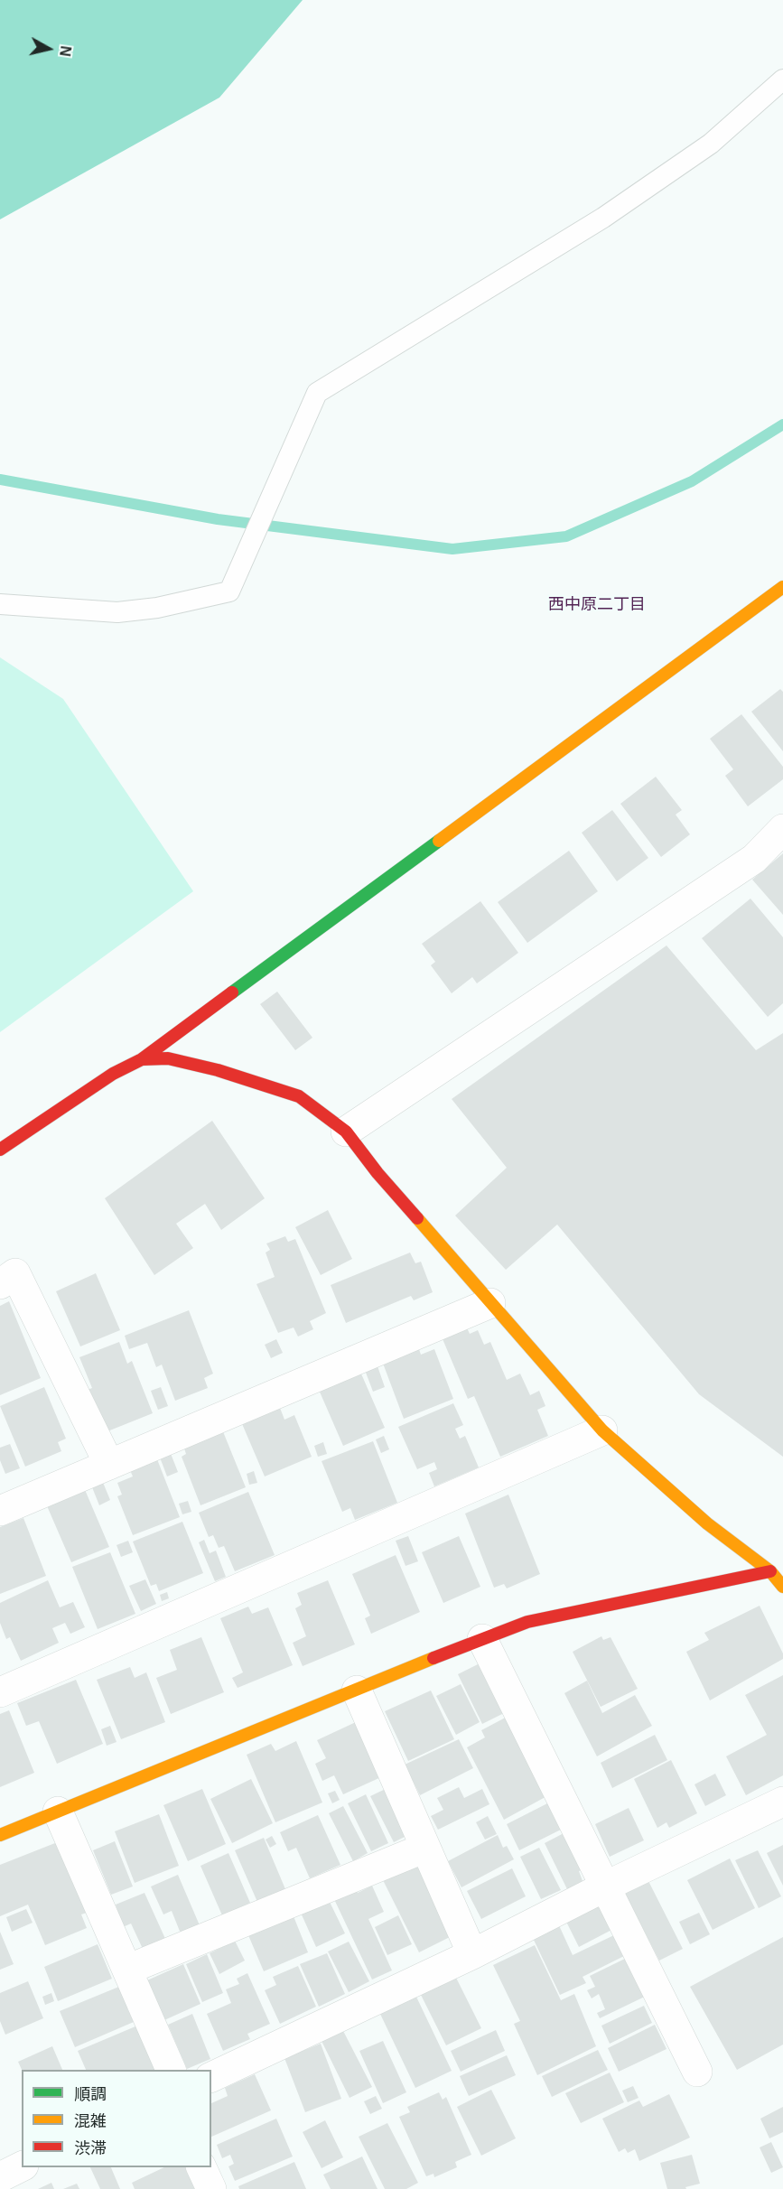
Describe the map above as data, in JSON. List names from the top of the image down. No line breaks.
{"districts":["西中原二丁目"],"legend":["順調","混雑","渋滞"],"north":"right"}
